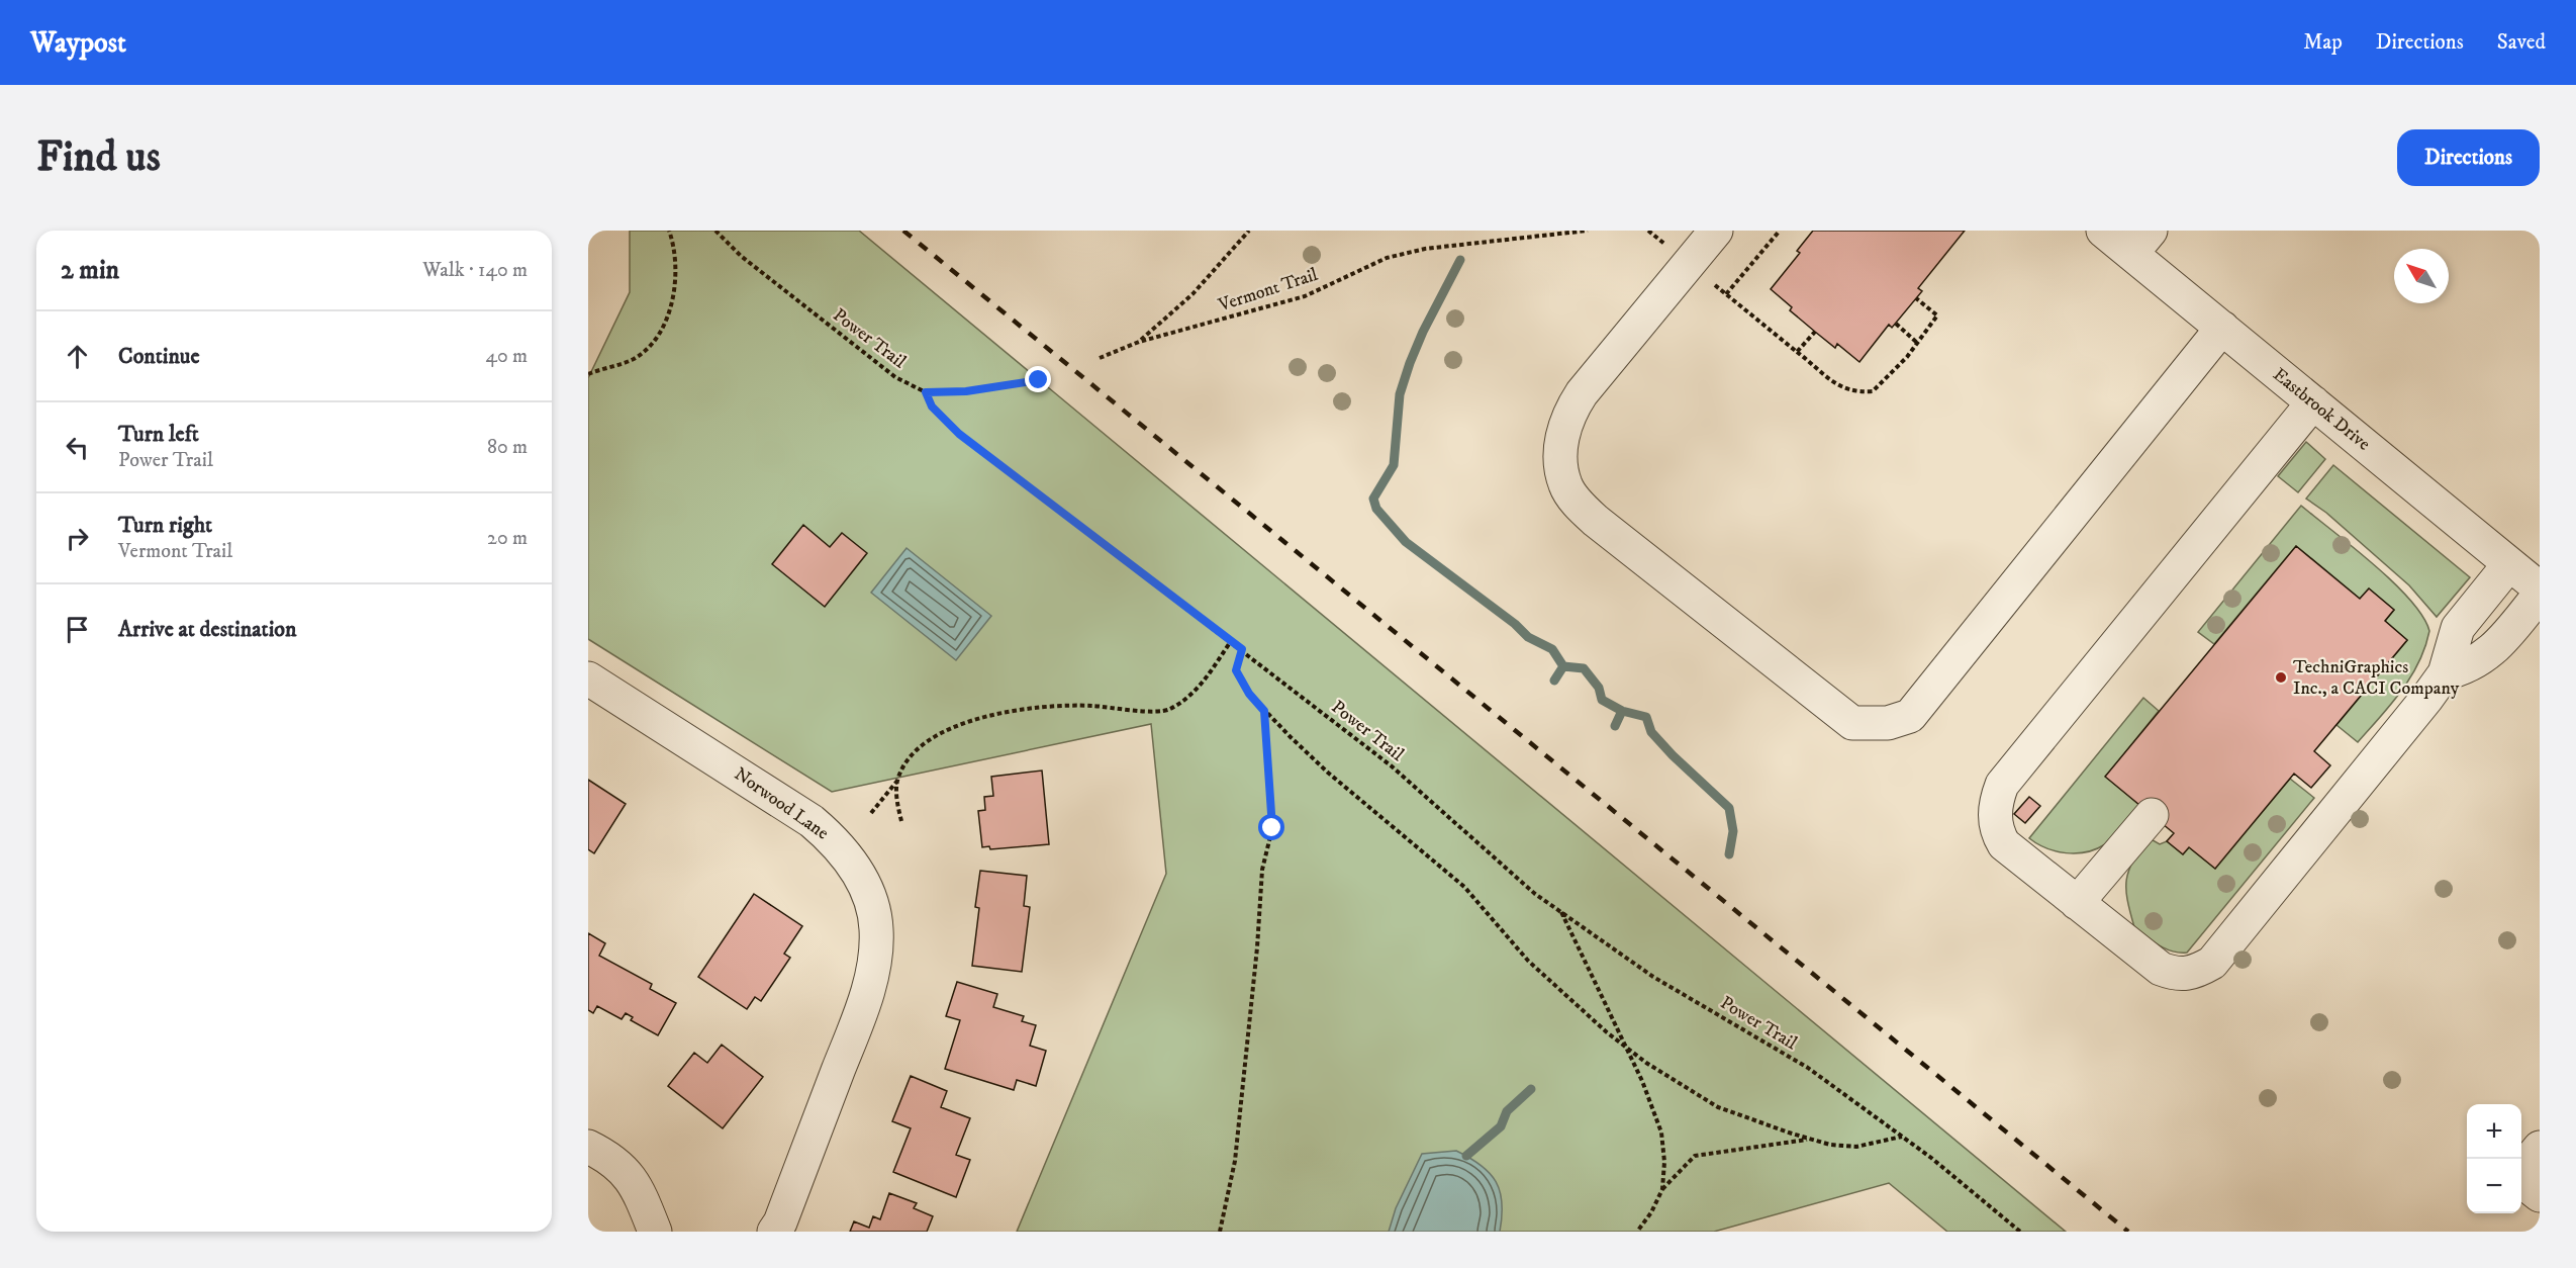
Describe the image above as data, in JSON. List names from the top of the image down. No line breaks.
{"streets":{"street":["Eastbrook Drive","Norwood Lane"],"path":["Vermont Trail","Power Trail"]},"places":["TechniGraphics Inc., a CACI Company"],"north":"top left","page":{"header":"Waypost","nav":["Map","Directions","Saved"],"buttons":"Directions","title":"Find us","heading":["2 min","Walk · 140 m"],"list":[["Continue","40 m"],["Turn left","Power Trail","80 m"],["Turn right","Vermont Trail","20 m"],"Arrive at destination"],"map_buttons":["+","−"]}}
